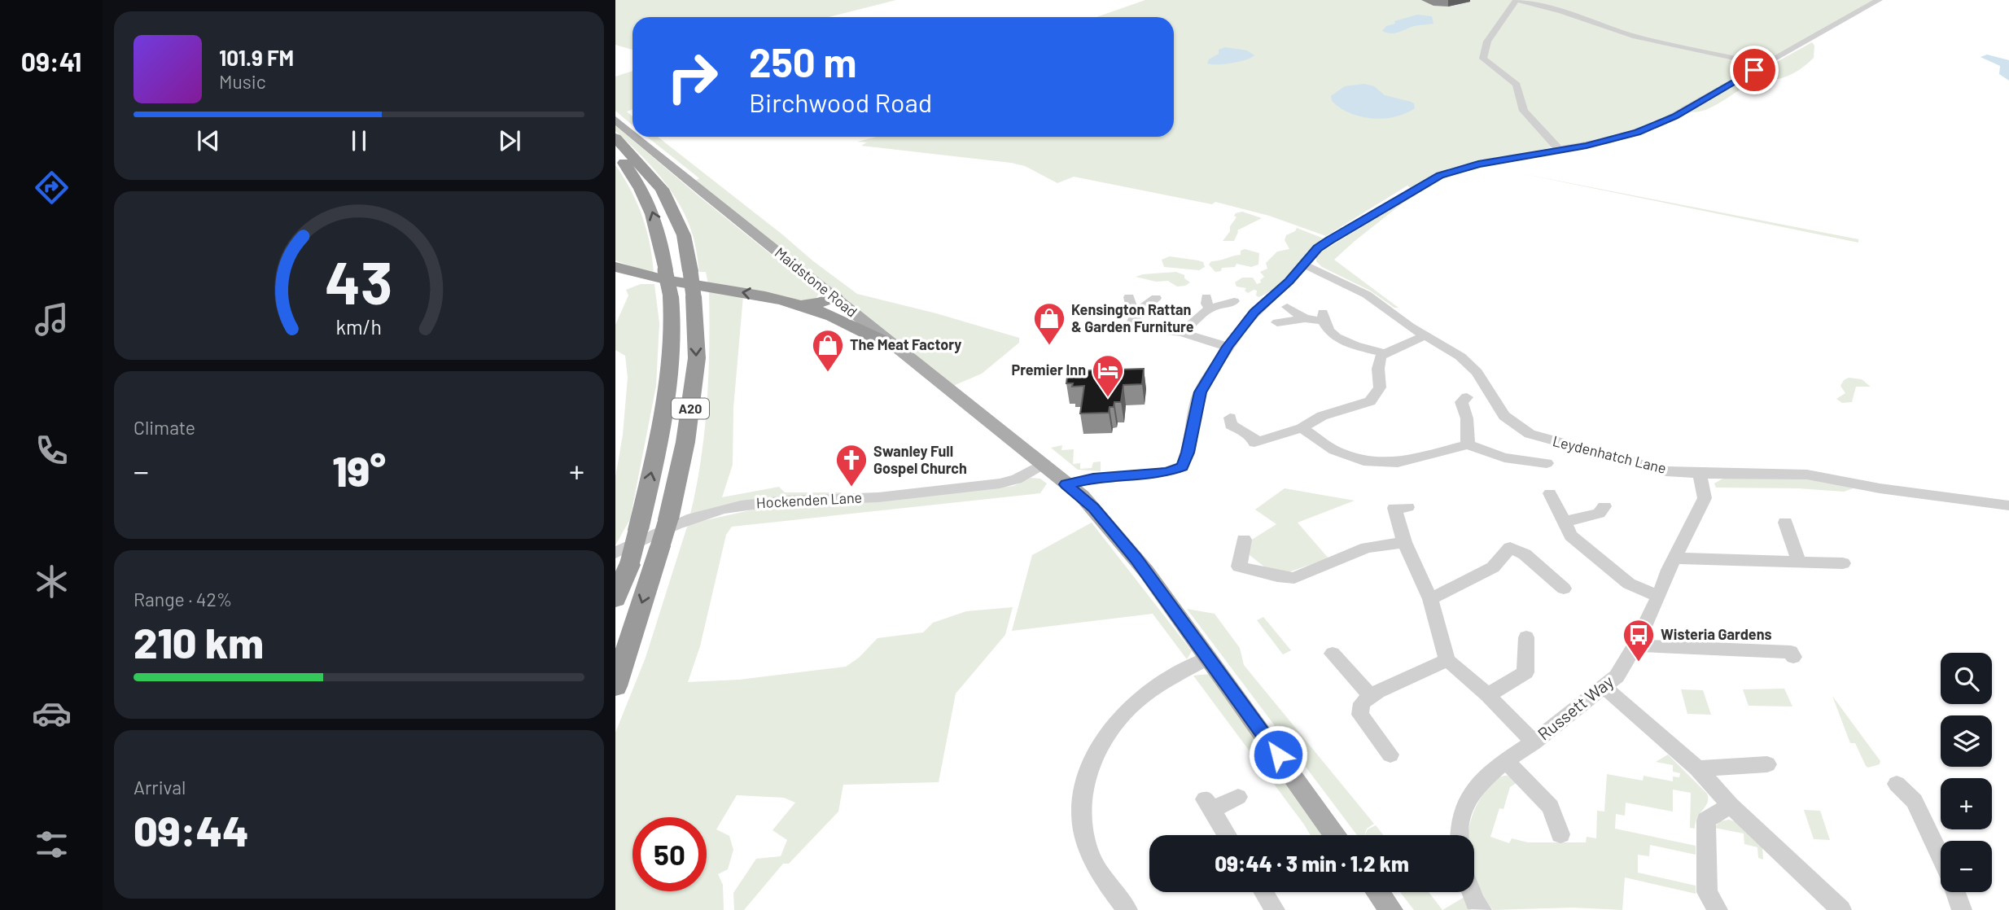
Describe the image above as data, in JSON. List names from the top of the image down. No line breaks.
{"streets":{"highway":["A20"],"main road":["Maidstone Road"],"street":["Leydenhatch Lane","Hockenden Lane","Russett Way"]},"crossings":[["Maidstone Road","Hockenden Lane"],["A20","Hockenden Lane"],["Leydenhatch Lane","Russett Way"]],"places":{"shop":["Kensington Rattan & Garden Furniture","The Meat Factory"],"hotel":["Premier Inn"],"church":["Swanley Full Gospel Church"],"bus stop":["Wisteria Gardens"]},"page":{"tabs":"09:41","turn":["250 m","Birchwood Road"],"song":["101.9 FM","Music"],"tile":["Climate",["Range · 42%","210 km"],["Arrival","09:44"]],"heat":["−","19°","+"],"map_buttons":["+","−"],"limit":"50","trip":"09:44 · 3 min · 1.2 km","gauge":["43","km/h"]}}
